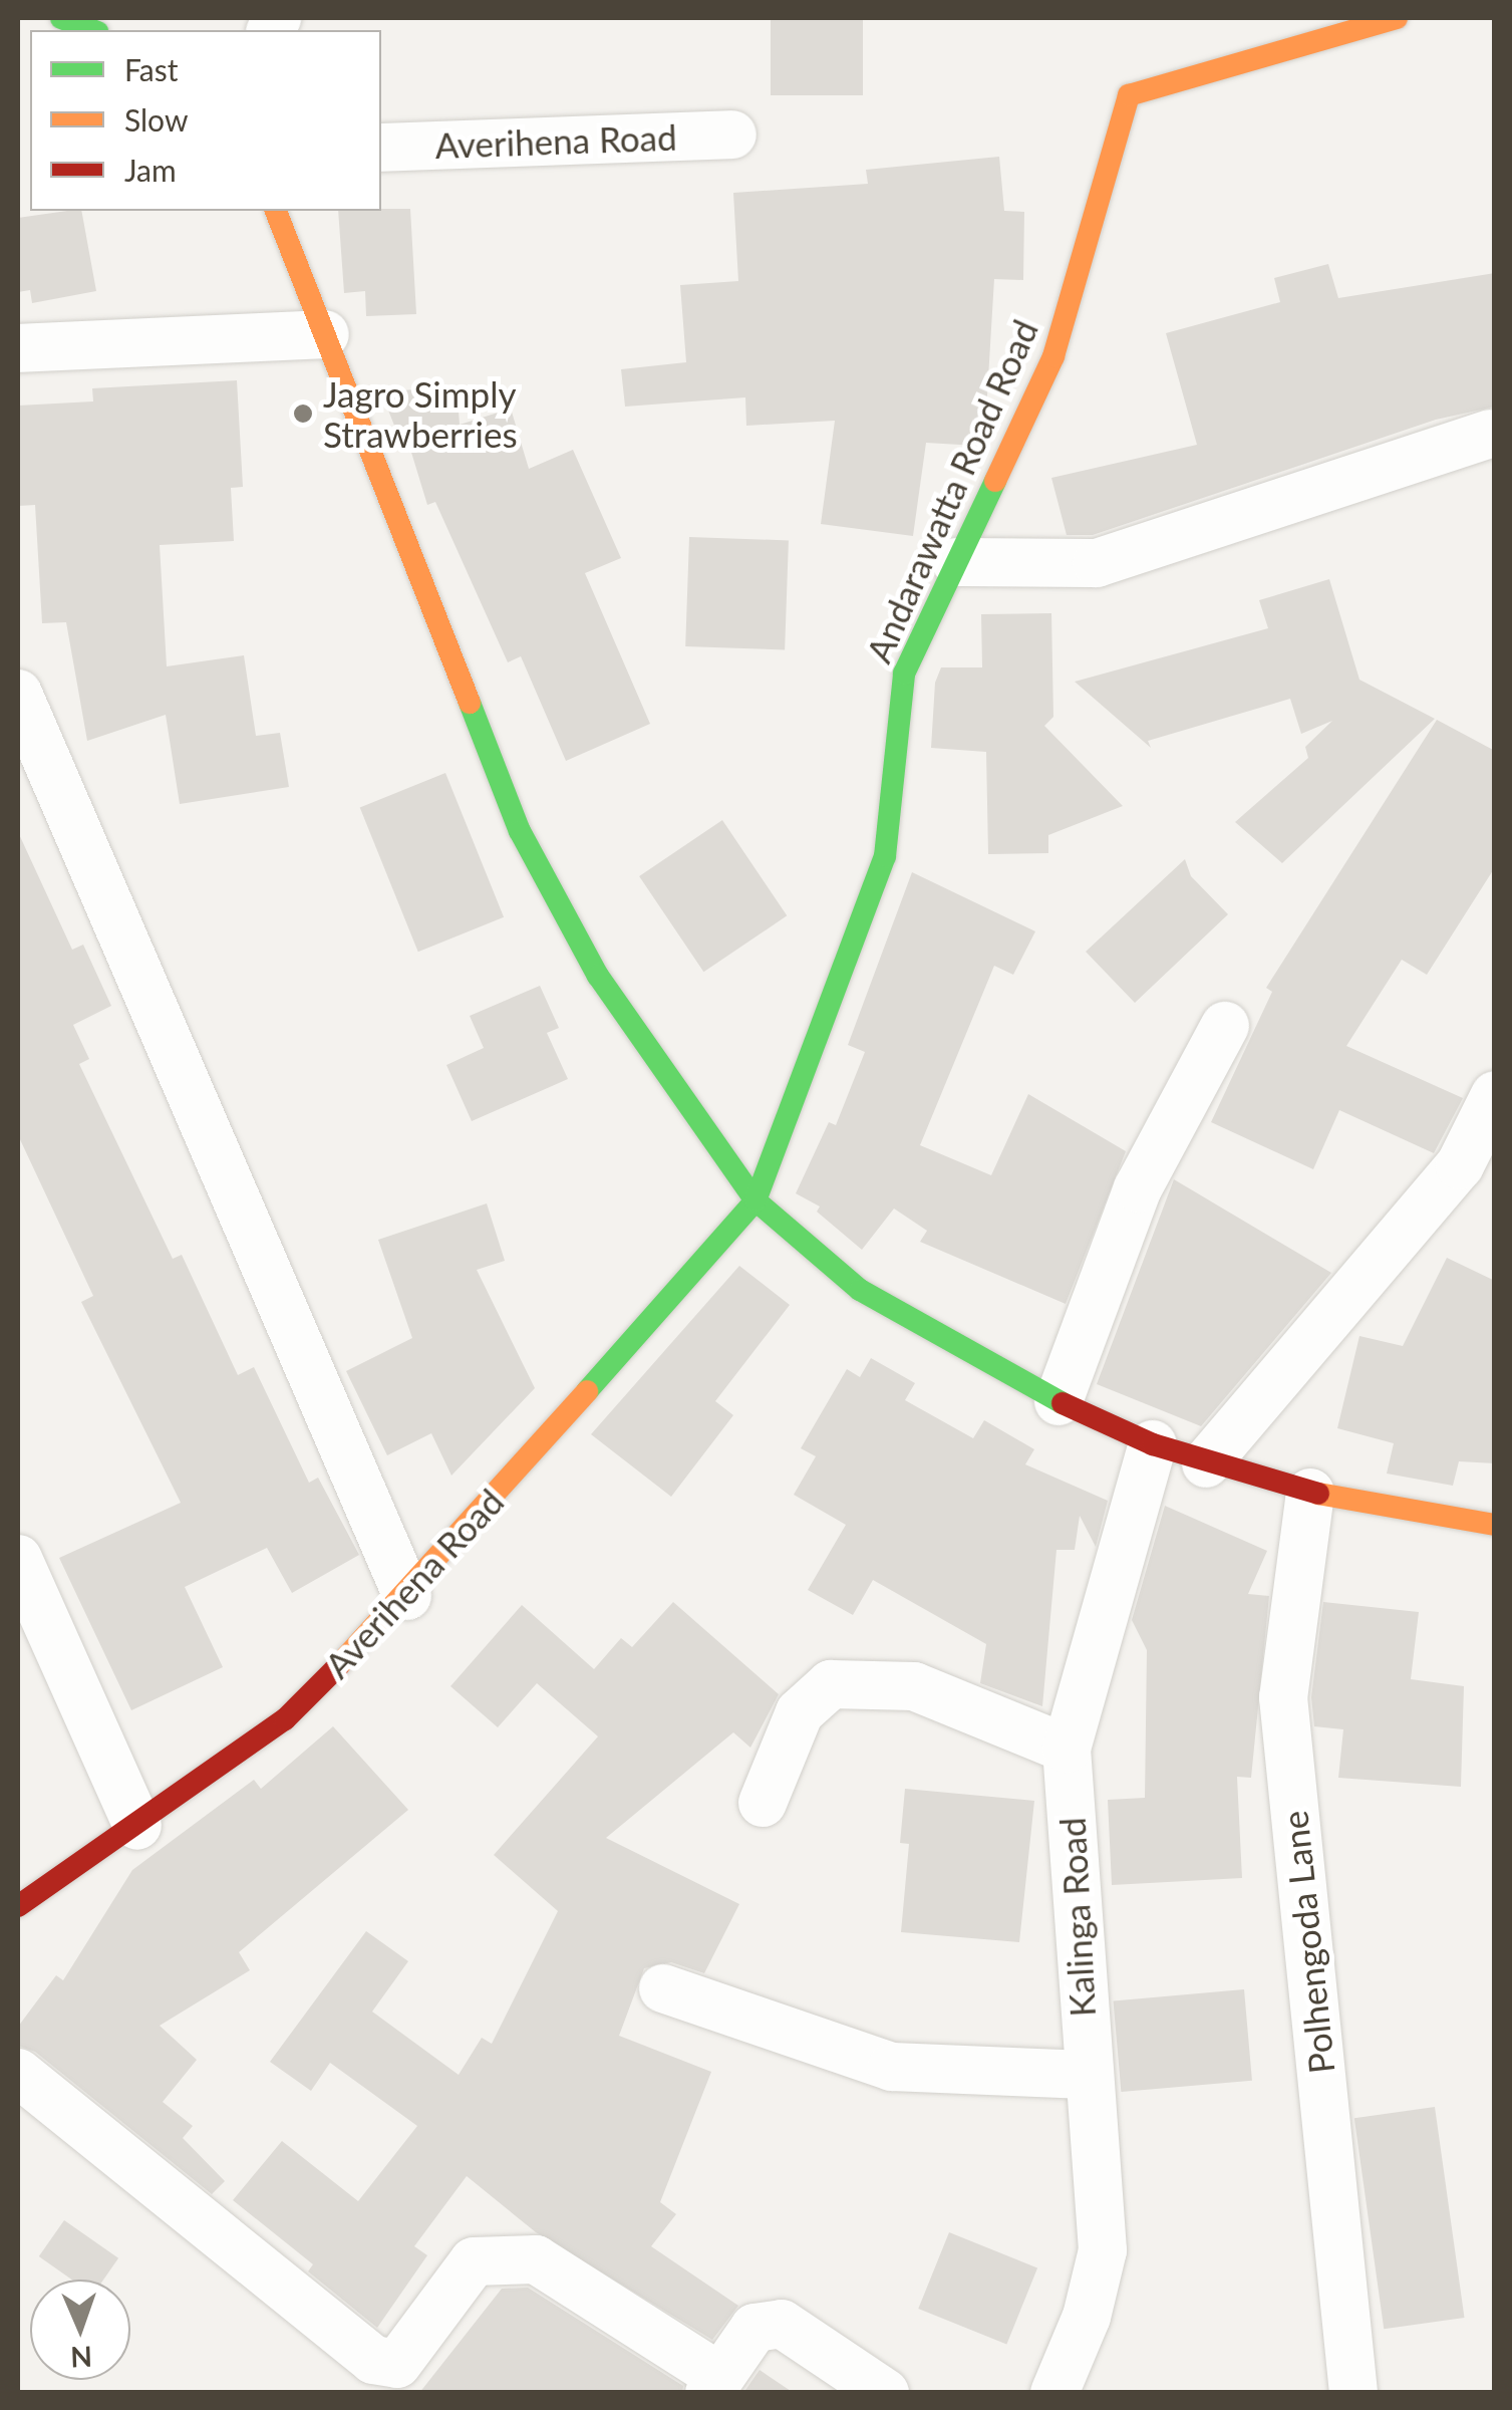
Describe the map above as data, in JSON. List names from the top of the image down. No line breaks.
{"streets":{"street":["Averihena Road","Andarawatta Road Road","Kalinga Road","Polhengoda Lane"]},"crossings":[["Averihena Road","Andarawatta Road Road"]],"places":["Jagro Simply Strawberries"],"legend":["Fast","Slow","Jam"],"north":"bottom"}
